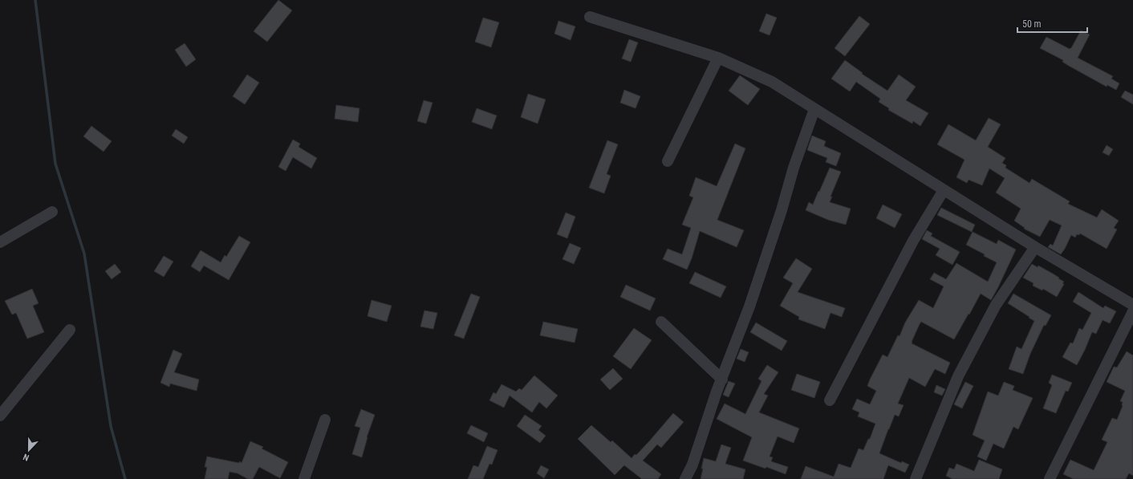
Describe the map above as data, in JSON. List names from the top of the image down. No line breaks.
{"scale_bar":"50 m","north":"bottom"}
